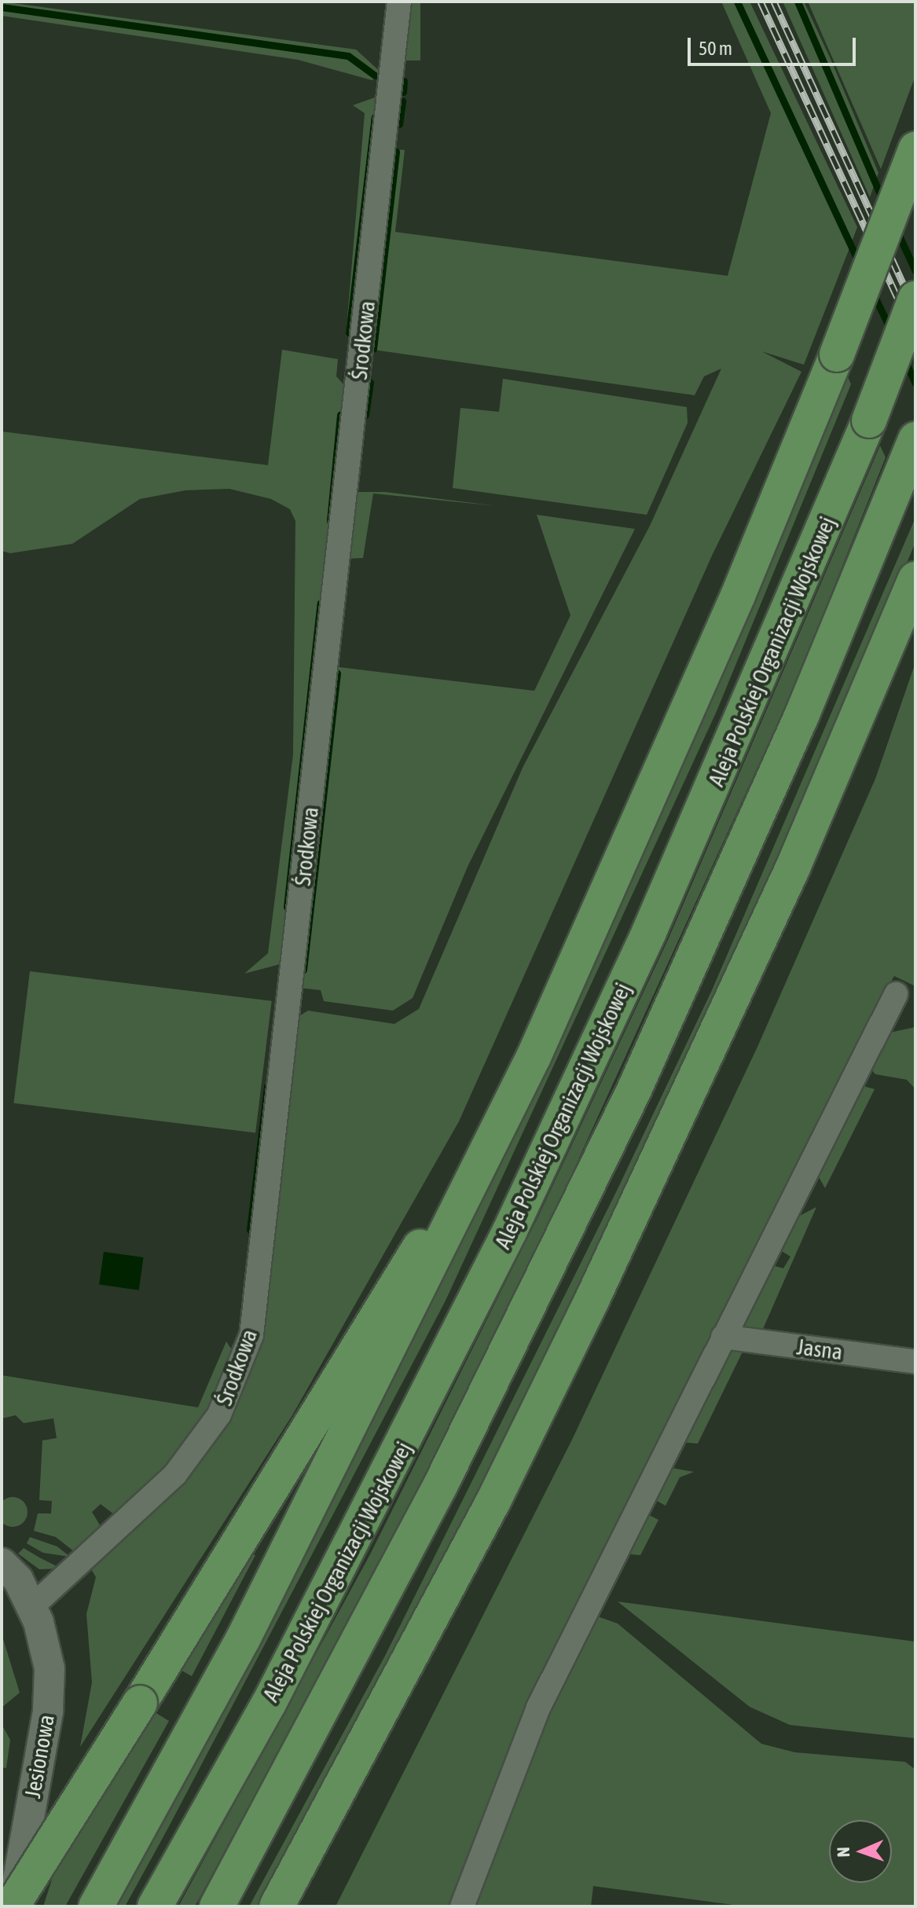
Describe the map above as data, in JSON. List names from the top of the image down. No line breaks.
{"streets":{"highway":["Aleja Polskiej Organizacji Wojskowej"],"street":["Środkowa","Jasna","Jesionowa"]},"crossings":[["Środkowa","Jesionowa"]],"scale_bar":"50 m","north":"left"}
